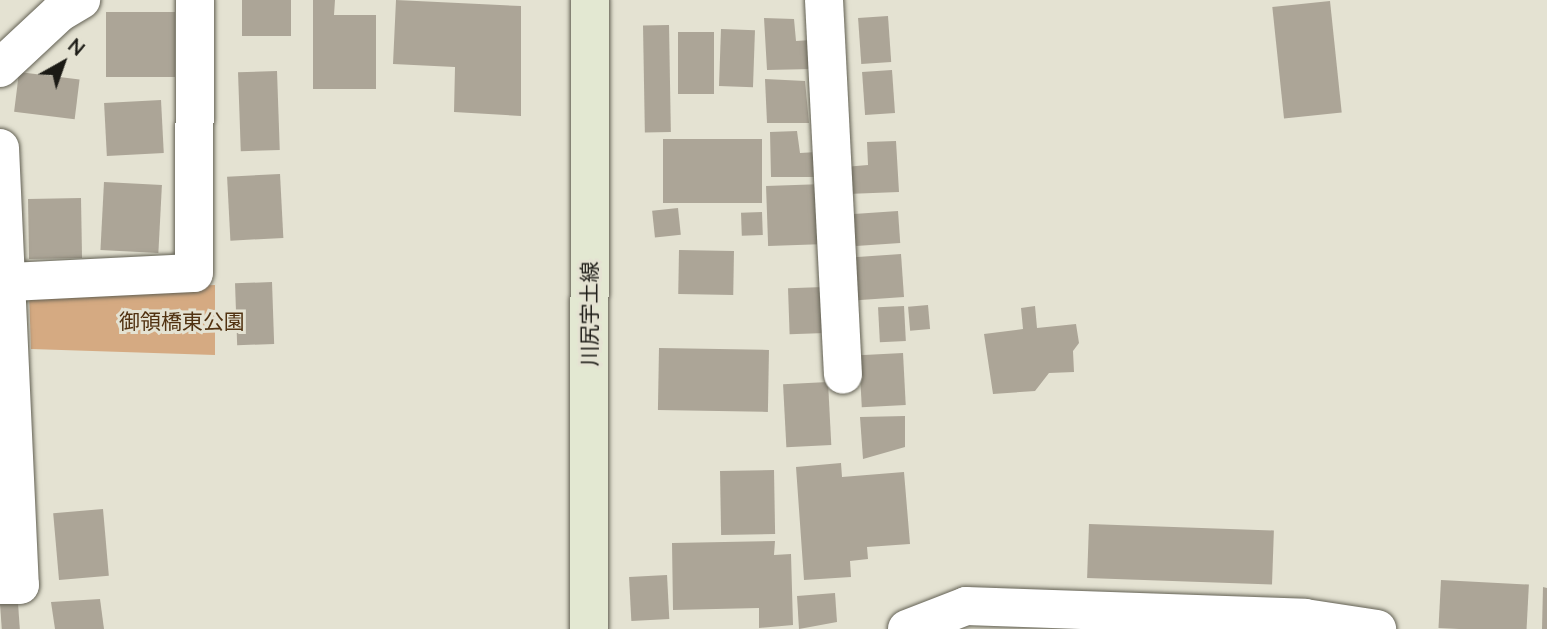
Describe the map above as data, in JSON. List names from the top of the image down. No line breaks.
{"streets":{"main road":["川尻宇土線"]},"parks":["御領橋東公園"],"north":"top right"}
